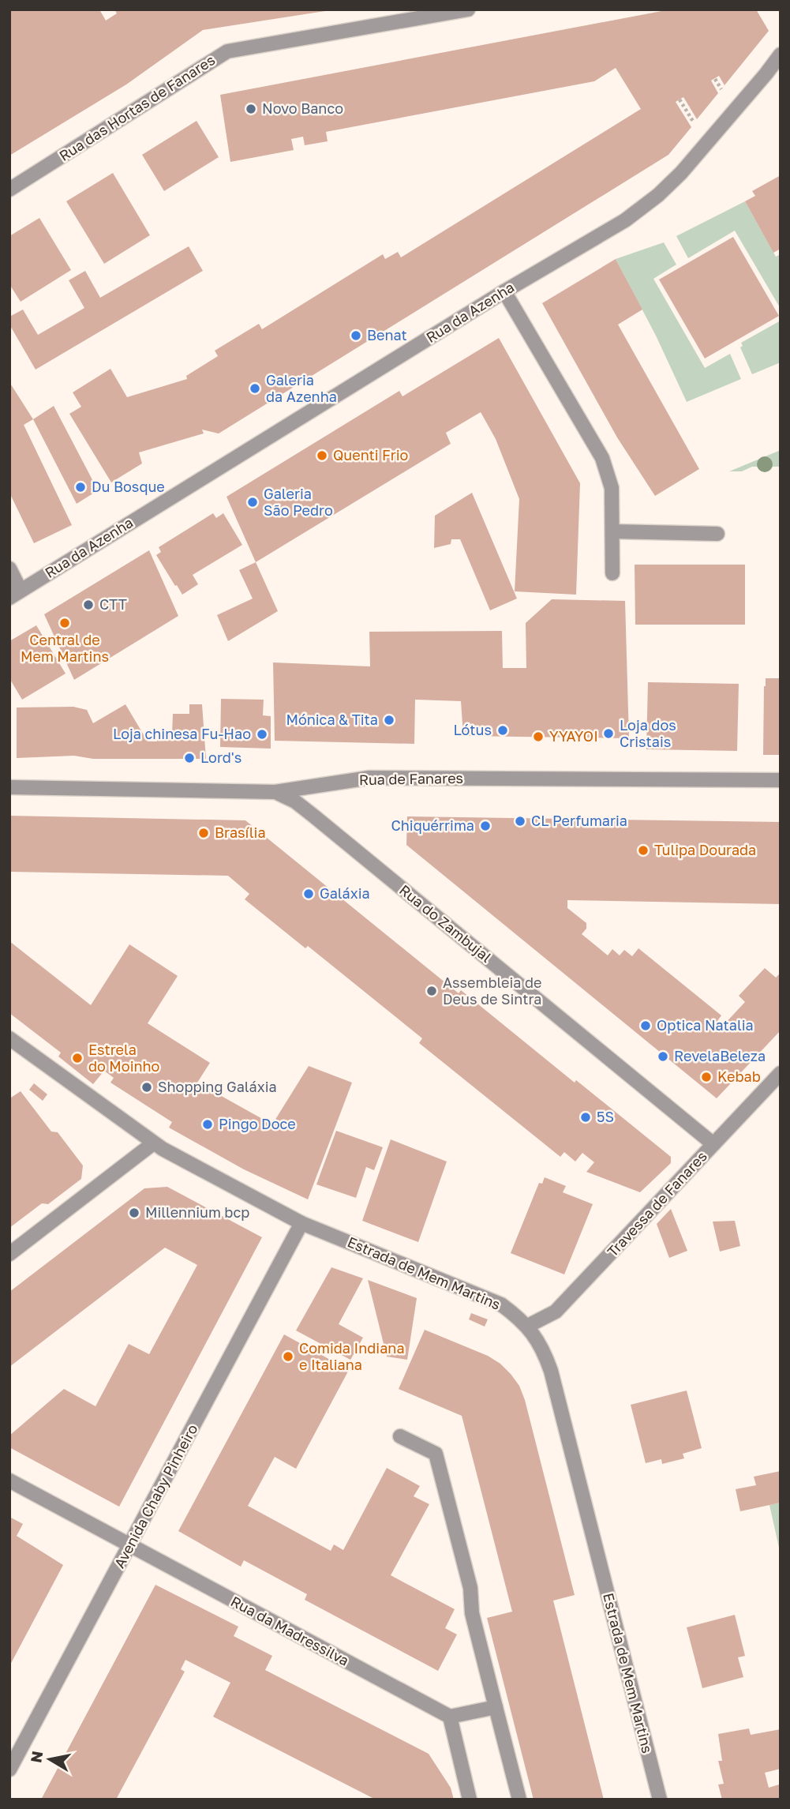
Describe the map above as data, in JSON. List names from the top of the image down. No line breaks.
{"streets":{"street":["Rua das Hortas de Fanares","Rua da Azenha","Rua de Fanares","Rua do Zambujal","Travessa de Fanares","Estrada de Mem Martins","Avenida Chaby Pinheiro","Rua da Madressilva"]},"crossings":[["Rua de Fanares","Rua do Zambujal"],["Rua do Zambujal","Travessa de Fanares"],["Travessa de Fanares","Estrada de Mem Martins"],["Estrada de Mem Martins","Avenida Chaby Pinheiro"],["Avenida Chaby Pinheiro","Rua da Madressilva"]],"places":["Novo Banco","Benat","Galeria da Azenha","Quenti Frio","Du Bosque","Galeria São Pedro","CTT","Central de Mem Martins","Mónica & Tita","Lótus","Loja dos Cristais","Loja chinesa Fu-Hao","YYAYOI","Lord's","CL Perfumaria","Chiquérrima","Brasília","Tulipa Dourada","Galáxia","Assembleia de Deus de Sintra","Optica Natalia","RevelaBeleza","Estrela do Moinho","Kebab","Shopping Galáxia","5S","Pingo Doce","Millennium bcp","Comida Indiana e Italiana"],"north":"left"}
